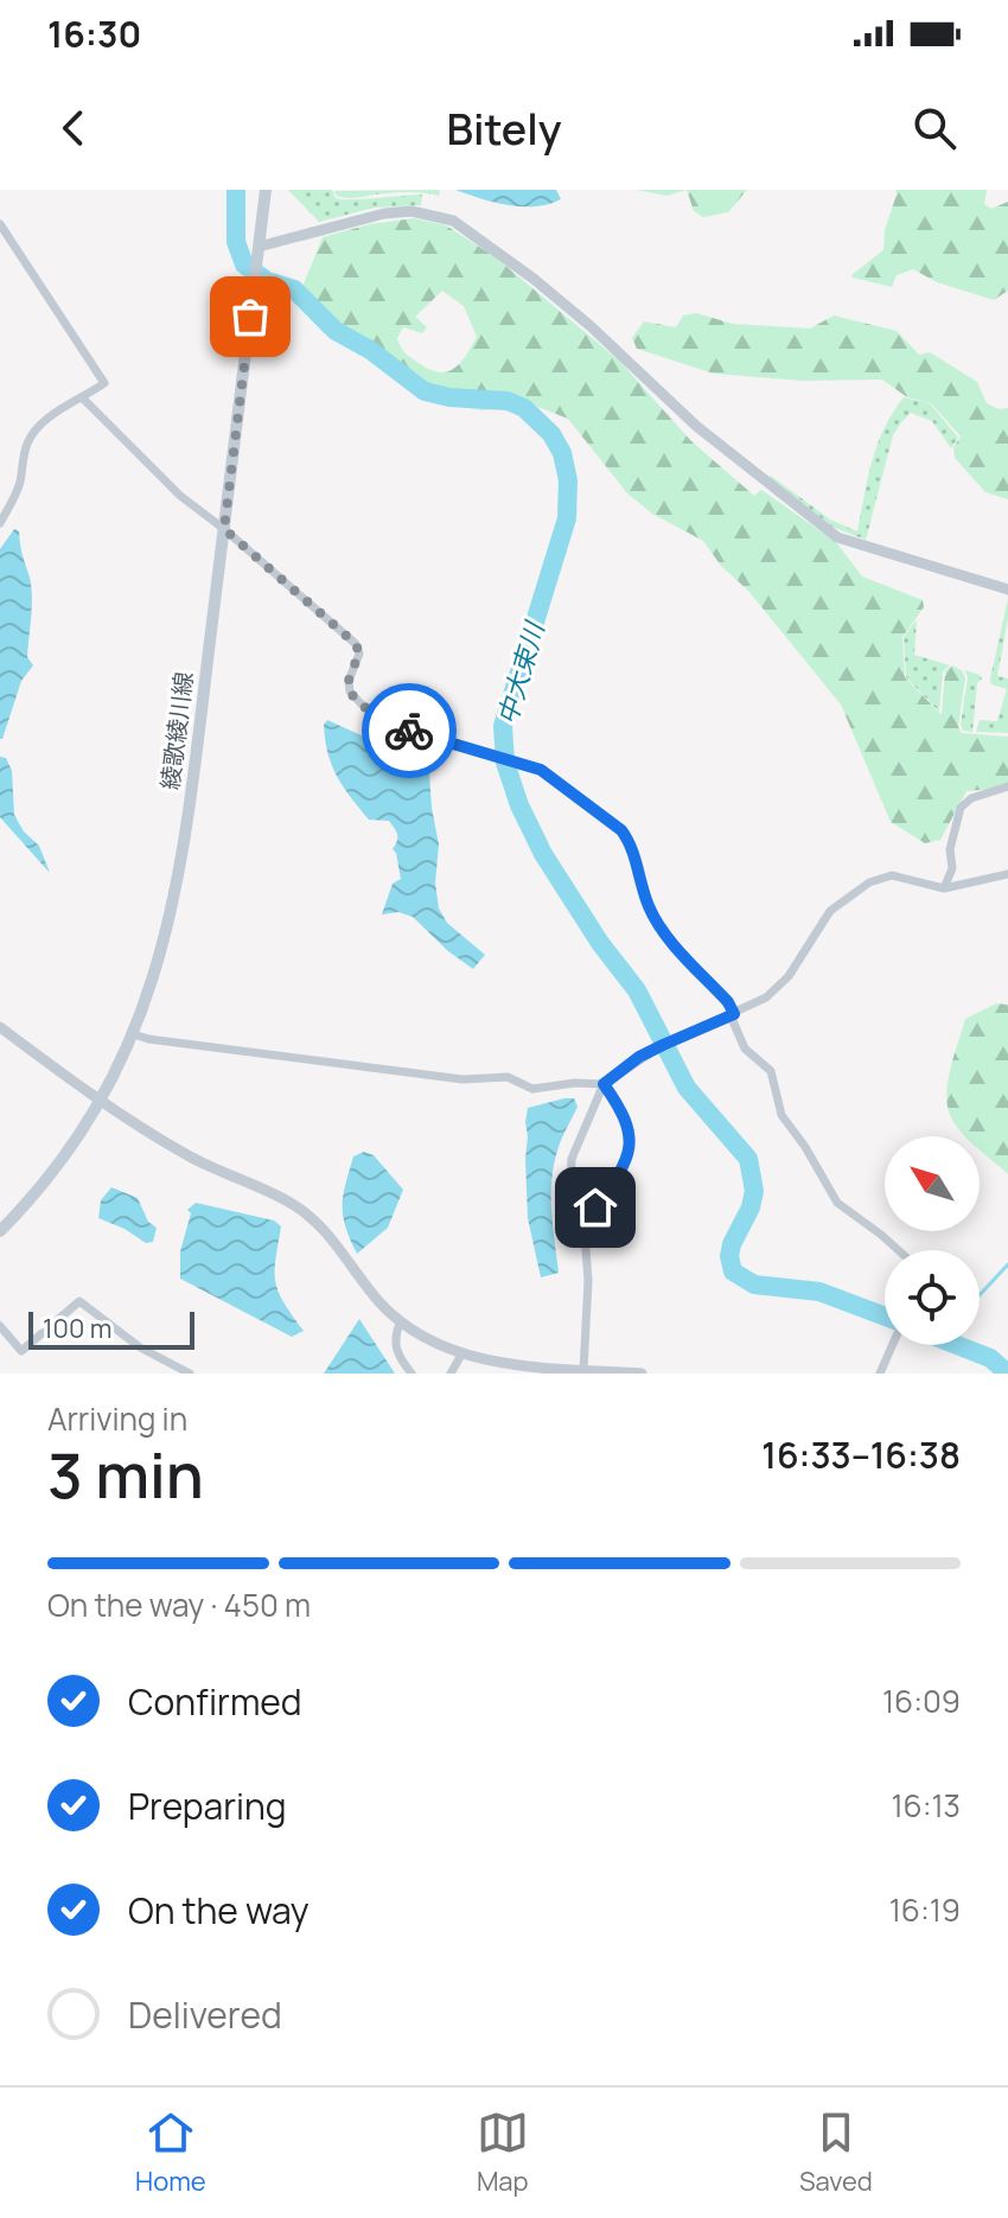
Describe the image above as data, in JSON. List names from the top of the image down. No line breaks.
{"streets":{"main road":["綾歌綾川線"]},"water":["中大束川"],"scale_bar":"100 m","north":"top left","page":{"status":"16:30","header":"Bitely","scale":"100 m","heading":["3 min","Arriving in","16:33–16:38"],"bar":"On the way · 450 m","list":[["Confirmed","16:09"],["Preparing","16:13"],["On the way","16:19"],"Delivered"],"tabs":["Home","Map","Saved"]}}
